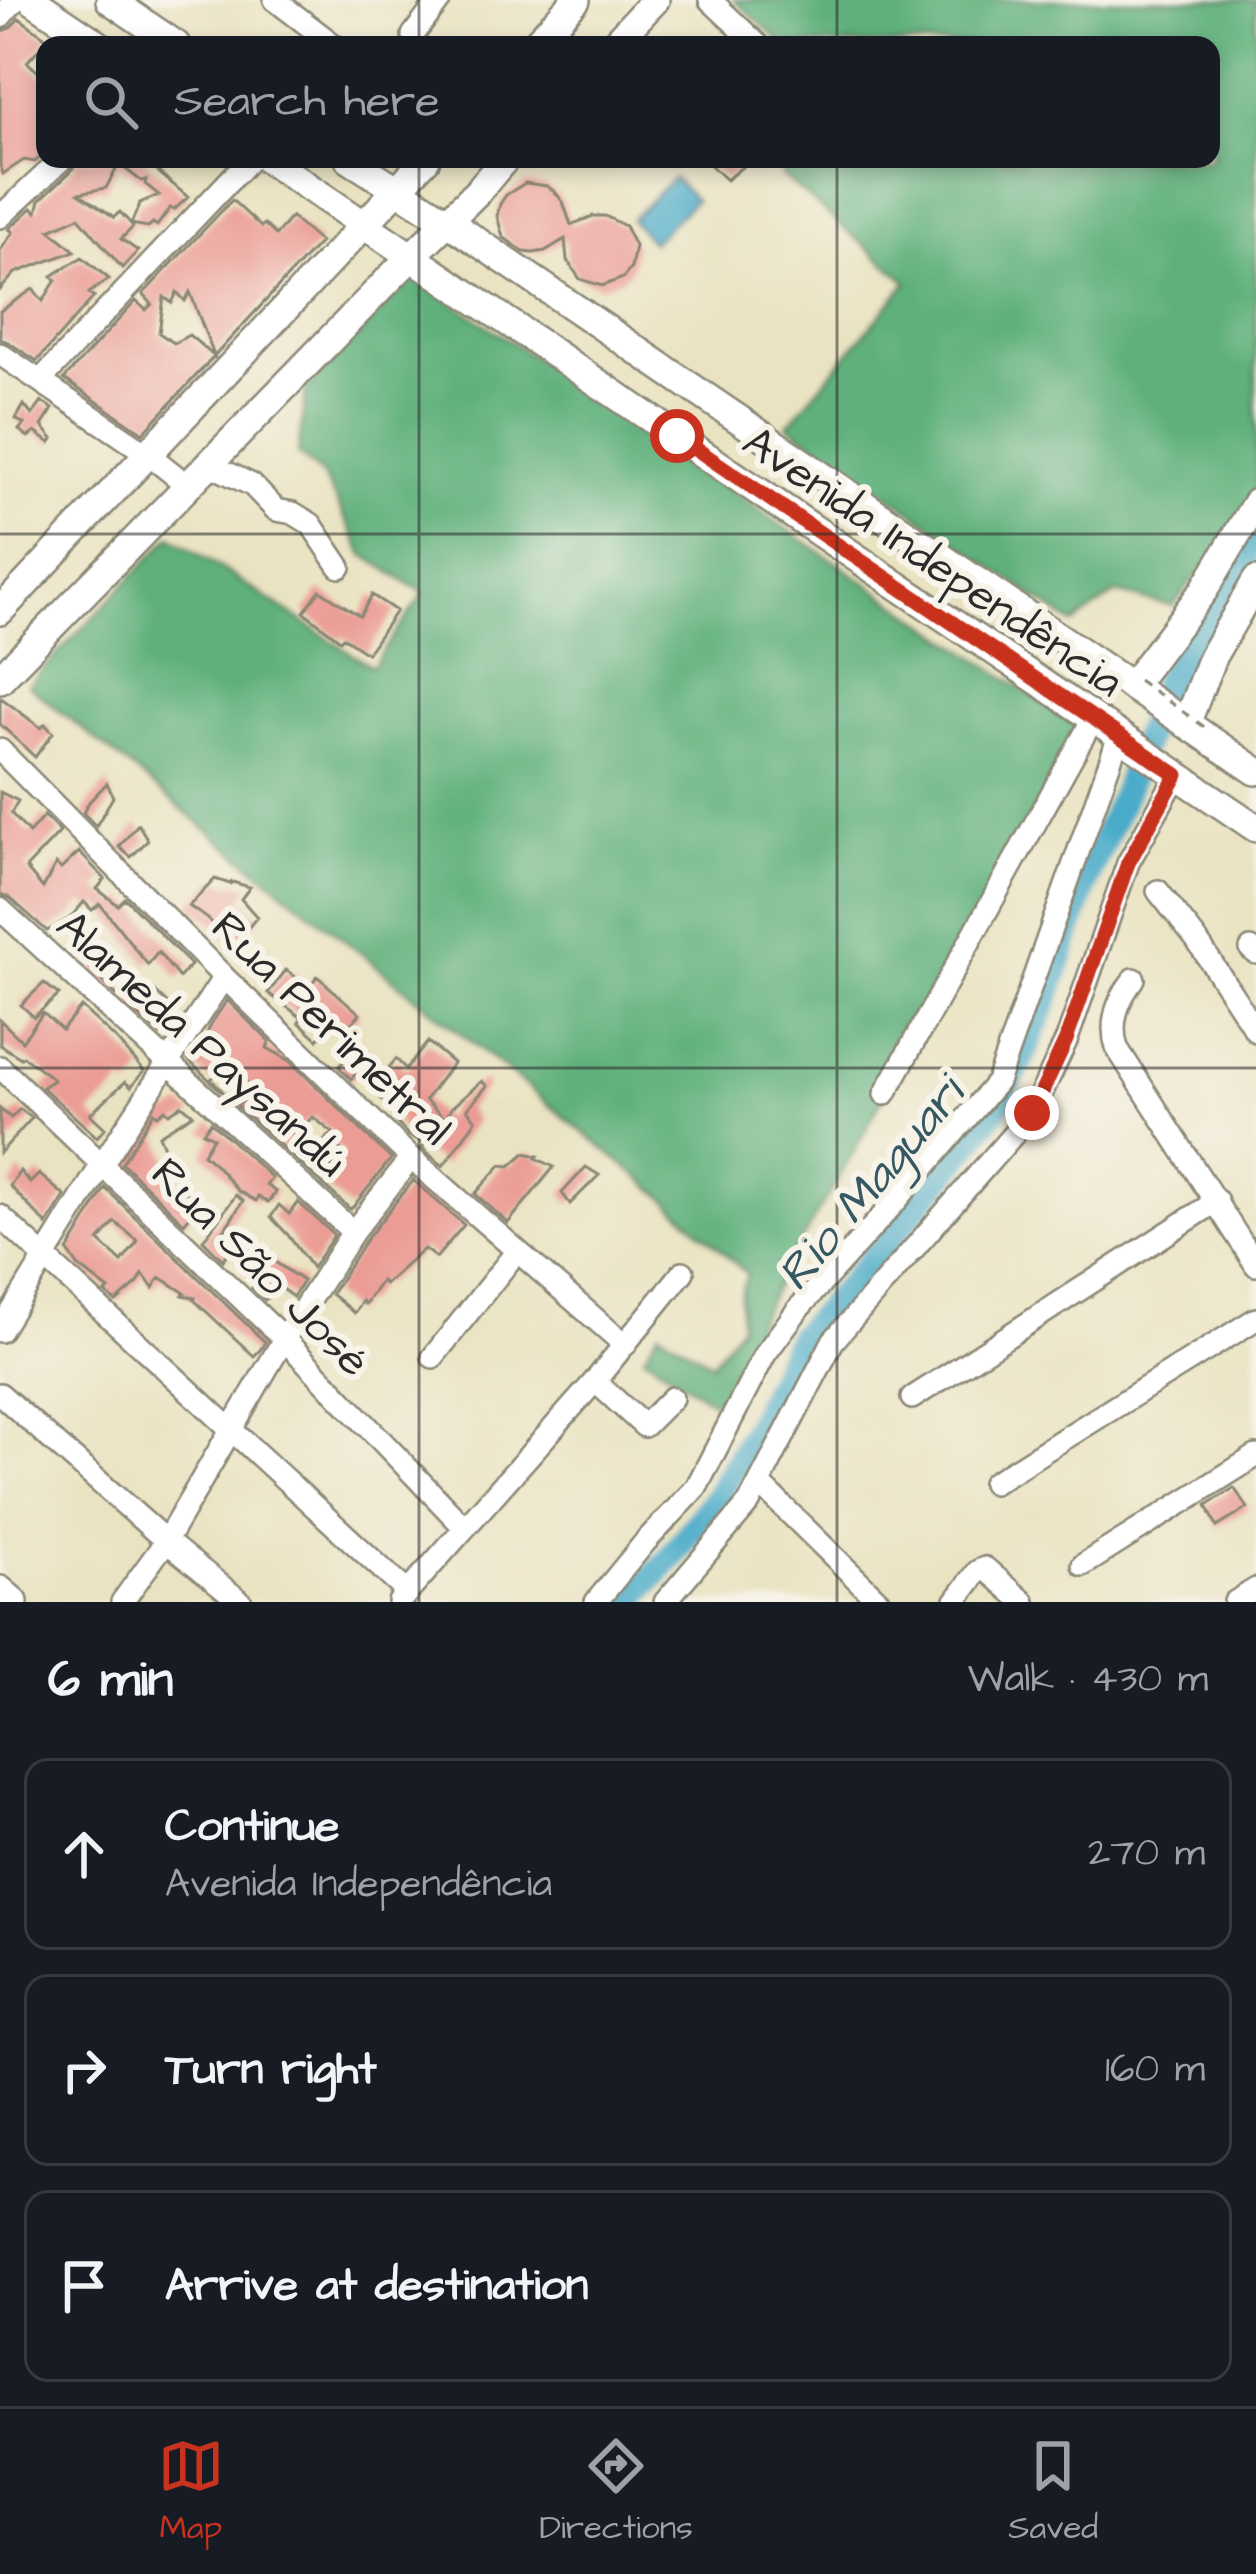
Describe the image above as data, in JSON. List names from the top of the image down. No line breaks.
{"streets":{"main road":["Avenida Independência"],"street":["Rua Perimetral","Alameda Paysandú","Rua São José"]},"water":["Rio Maguari"],"page":{"search":"Search here","heading":["6 min","Walk · 430 m"],"list":[["Continue","Avenida Independência","270 m"],["Turn right","160 m"],"Arrive at destination"],"nav":["Map","Directions","Saved"]}}
